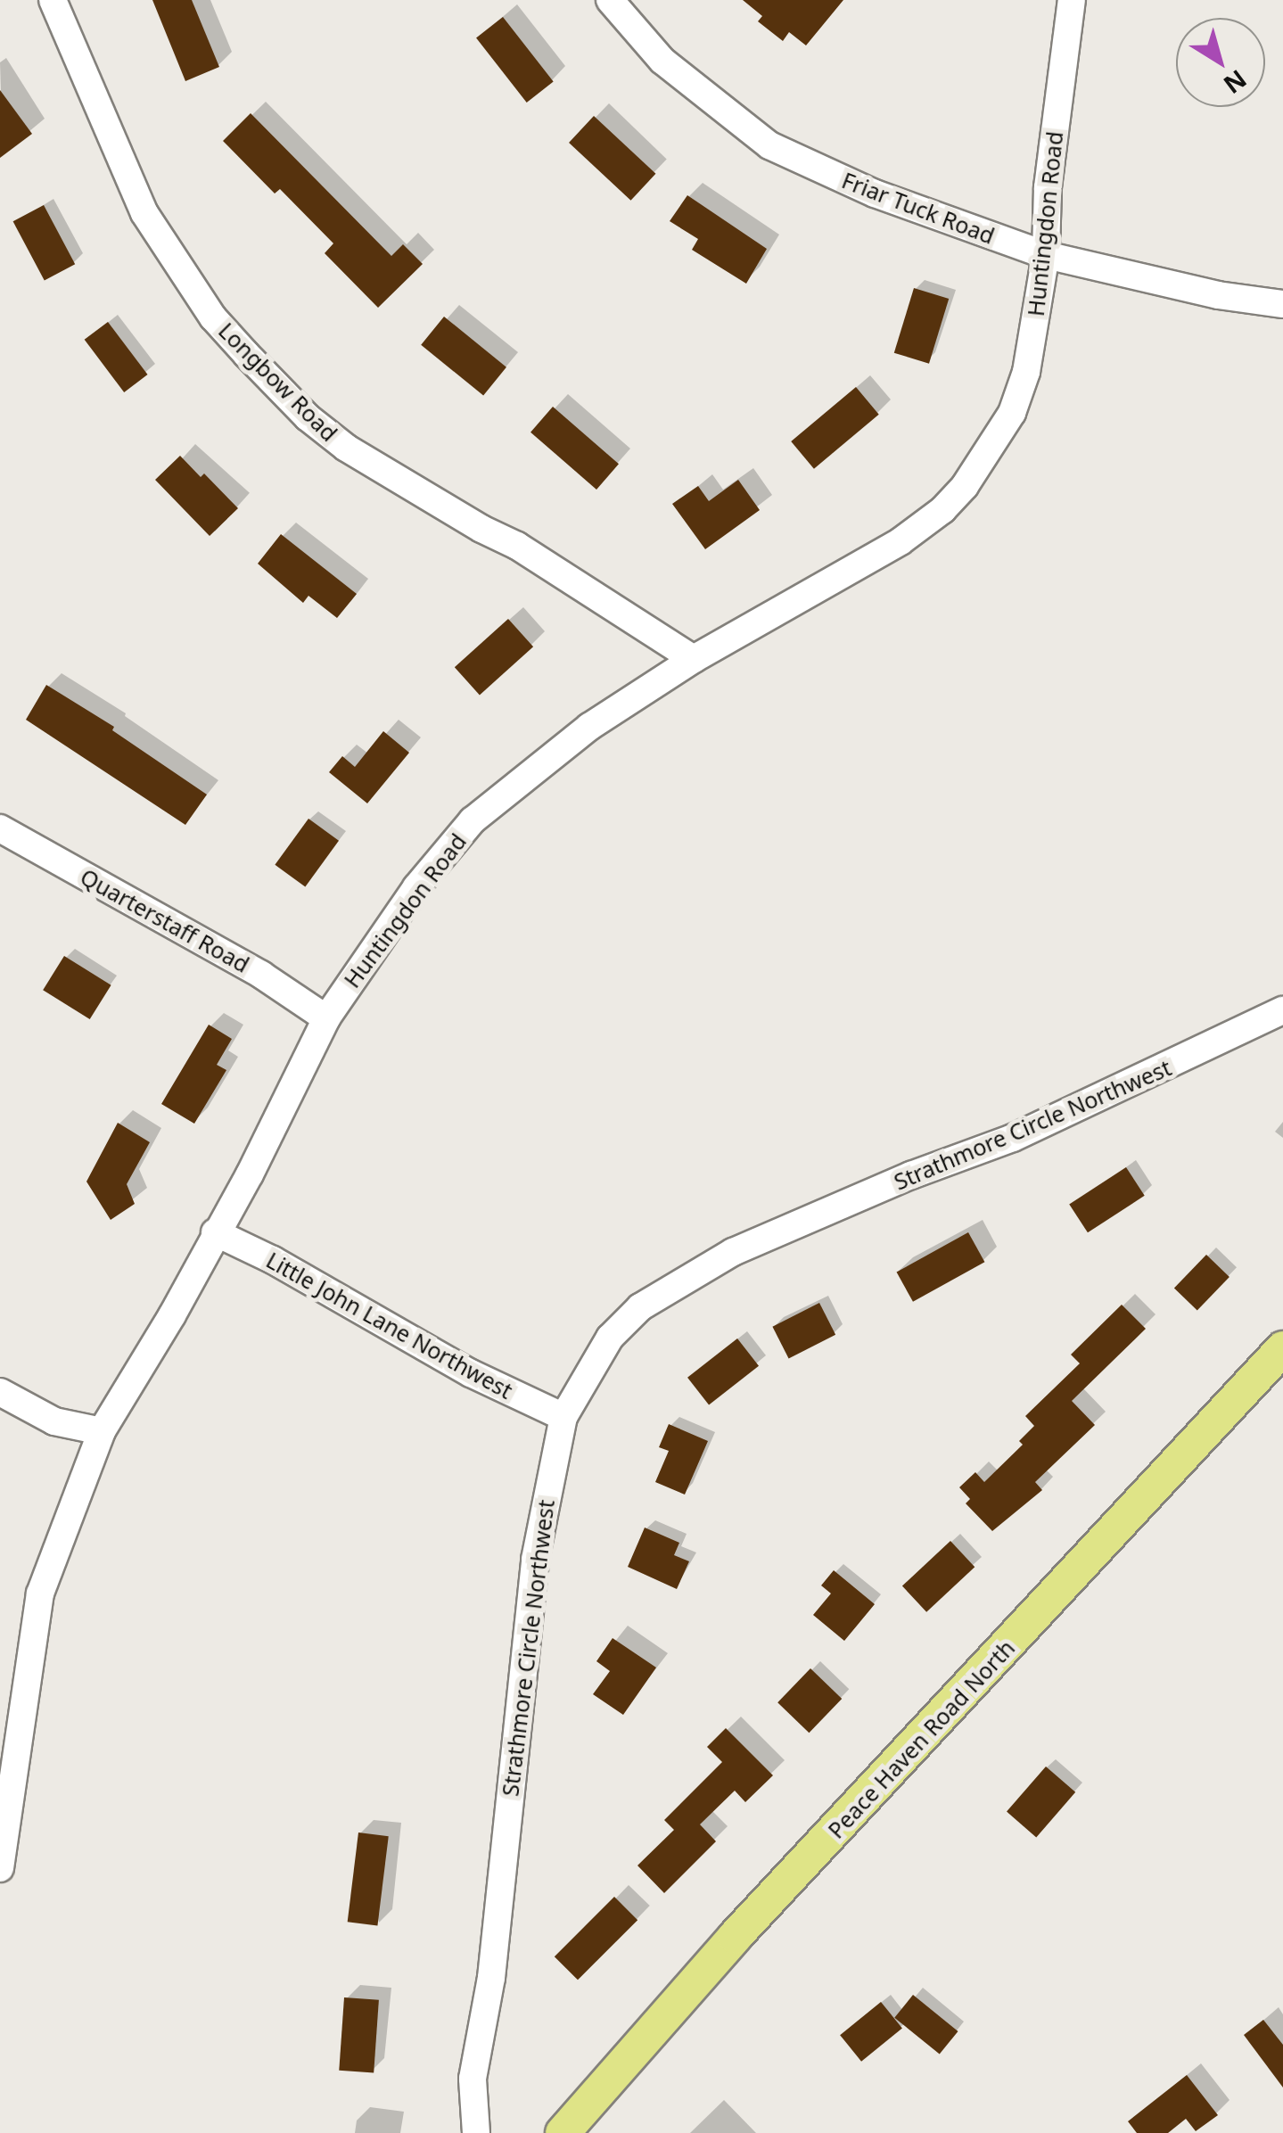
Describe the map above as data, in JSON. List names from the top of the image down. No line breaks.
{"streets":{"main road":["Peace Haven Road North"],"street":["Friar Tuck Road","Huntingdon Road","Longbow Road","Quarterstaff Road","Strathmore Circle Northwest","Little John Lane Northwest"]},"crossings":[["Friar Tuck Road","Huntingdon Road"],["Huntingdon Road","Longbow Road"],["Huntingdon Road","Quarterstaff Road"],["Huntingdon Road","Little John Lane Northwest"],["Strathmore Circle Northwest","Little John Lane Northwest"]],"north":"bottom right"}
